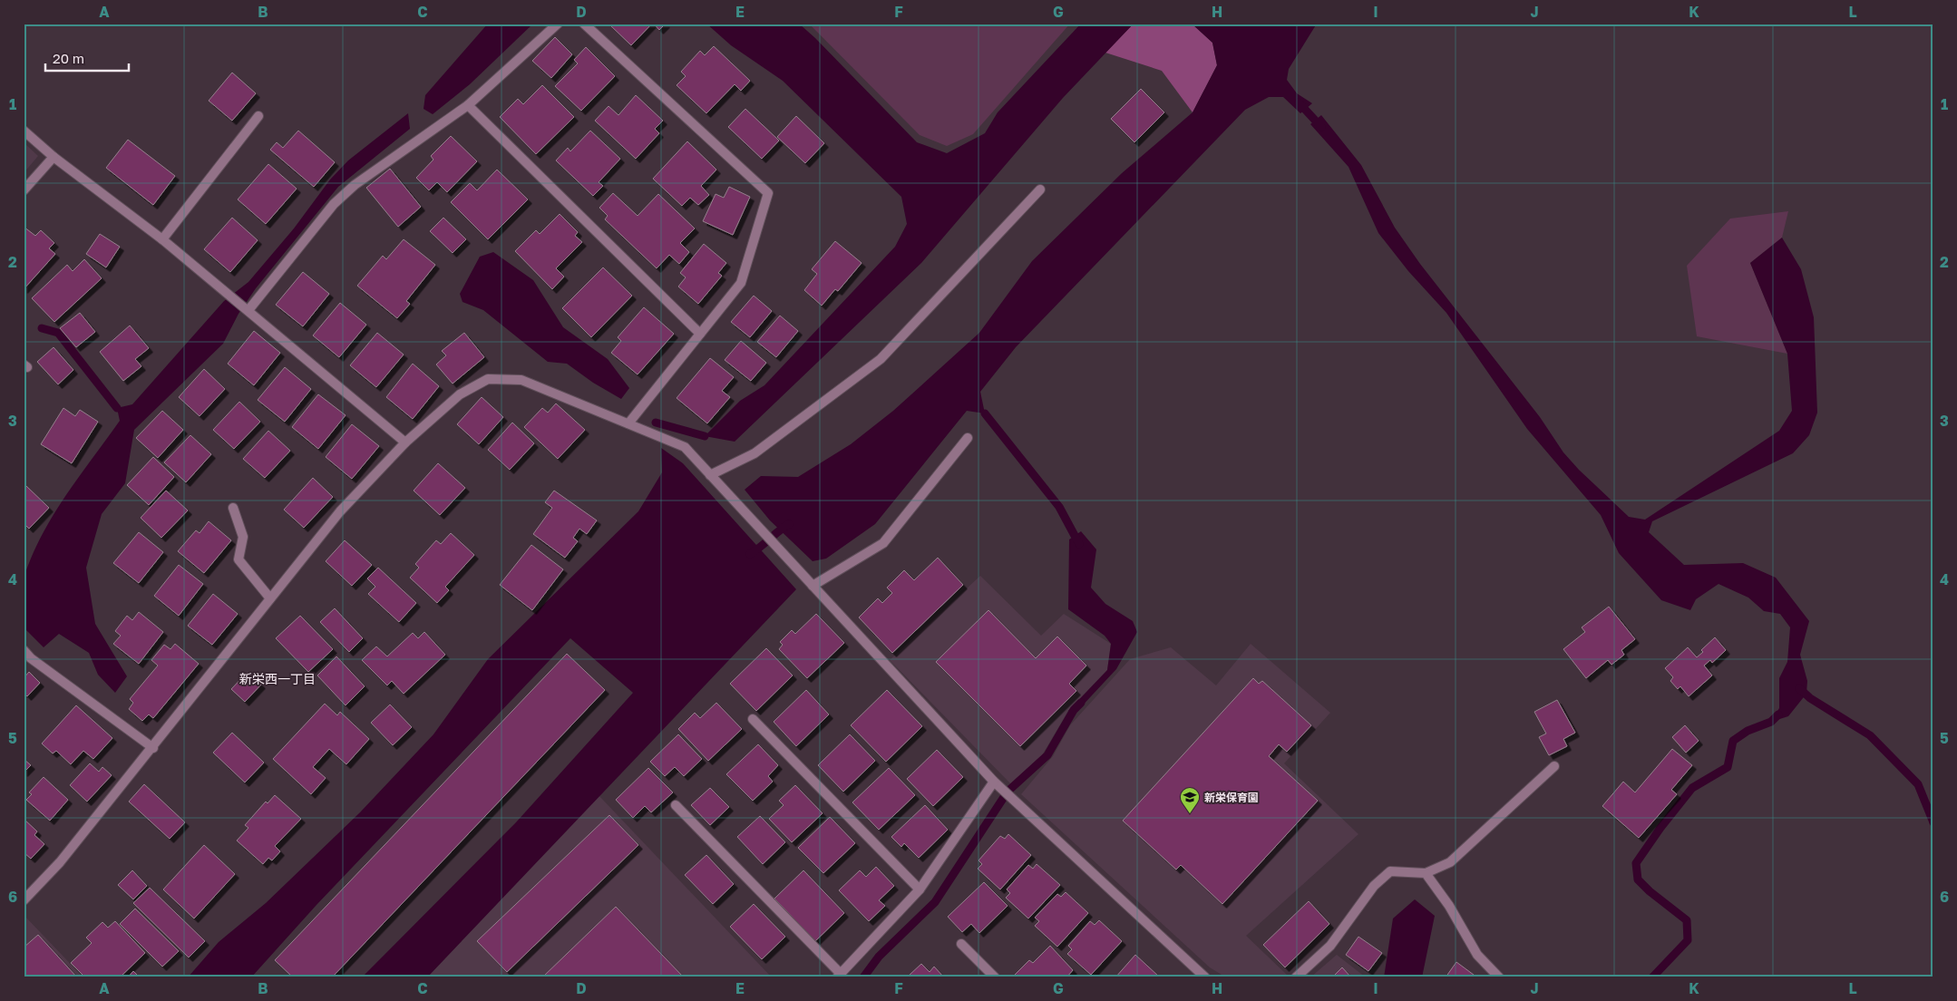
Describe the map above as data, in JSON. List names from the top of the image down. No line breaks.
{"districts":["新栄西一丁目"],"places":{"school or university":["新栄保育園"]},"scale_bar":"20 m","grid":{"columns":["A","B","C","D","E","F","G","H","I","J","K","L"],"rows":["1","2","3","4","5","6"]}}
